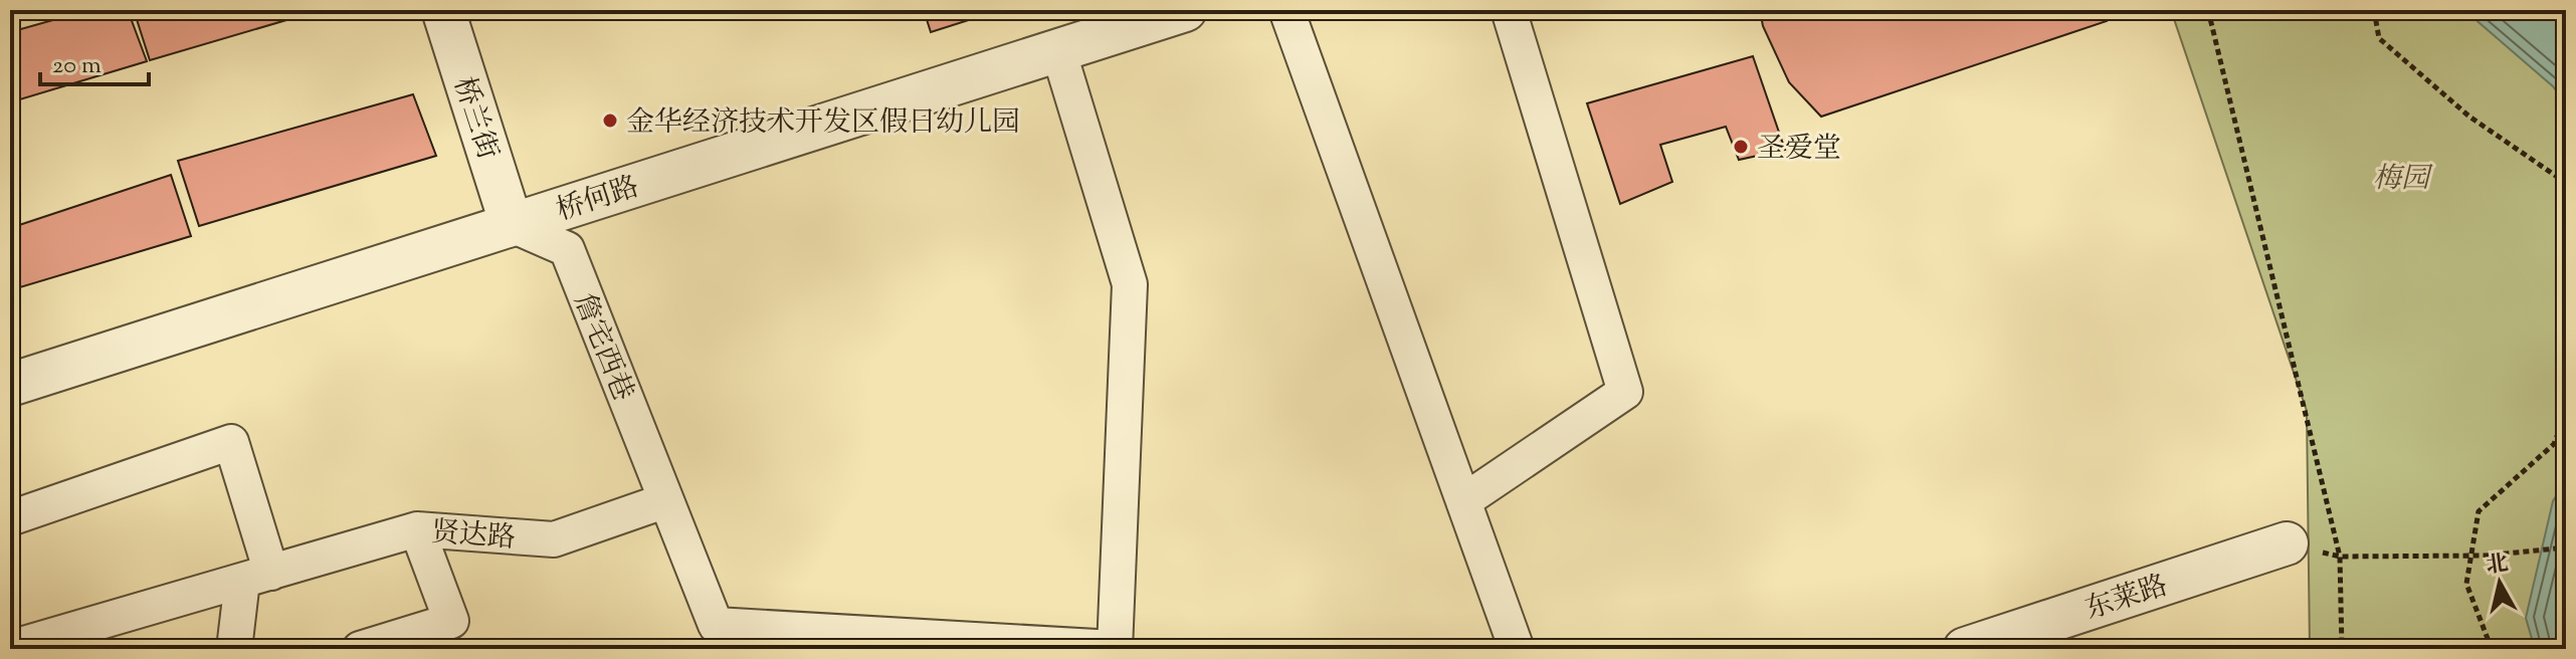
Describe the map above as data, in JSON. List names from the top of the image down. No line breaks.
{"streets":{"street":["桥兰街","桥何路","詹宅西巷","贤达路","东莱路"]},"crossings":[["桥兰街","桥何路"],["桥兰街","詹宅西巷"],["桥何路","詹宅西巷"],["詹宅西巷","贤达路"]],"parks":["梅园"],"places":["金华经济技术开发区假日幼儿园","圣爱堂"],"scale_bar":"20 m","north":"top"}
